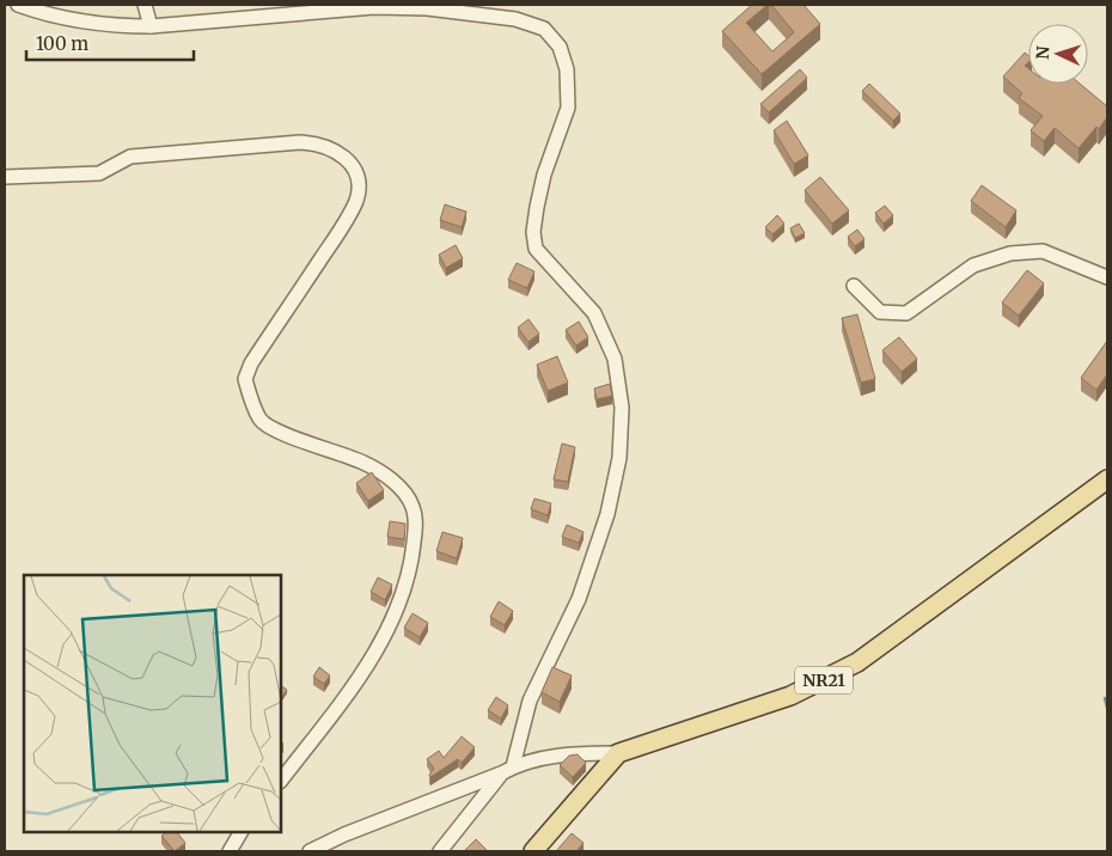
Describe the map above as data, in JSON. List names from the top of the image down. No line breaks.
{"streets":{"main road":["NR21"]},"scale_bar":"100 m","north":"left"}
